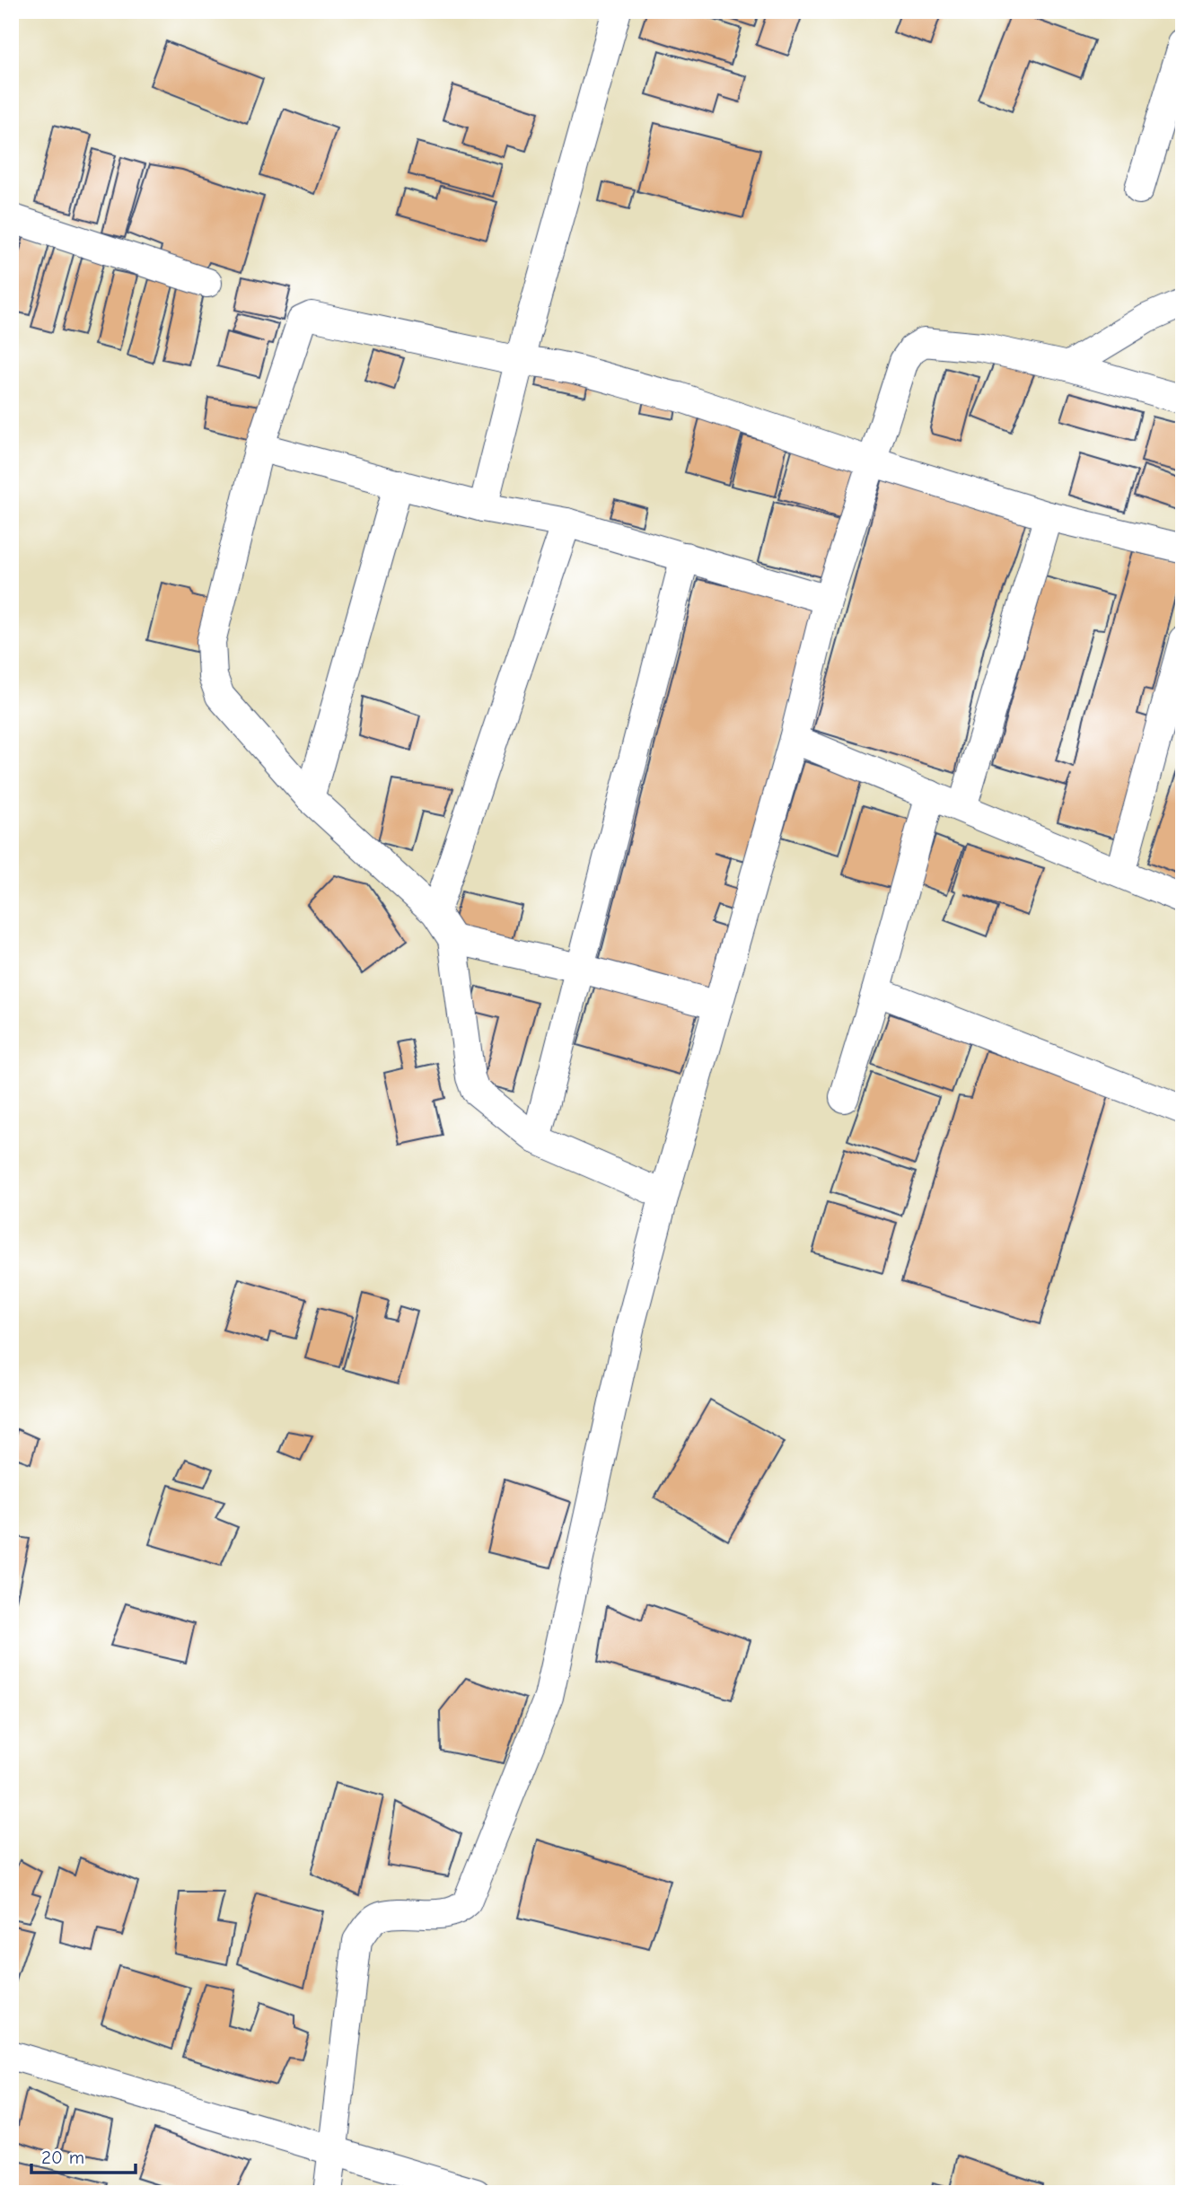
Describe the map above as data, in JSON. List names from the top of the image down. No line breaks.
{"scale_bar":"20 m"}
